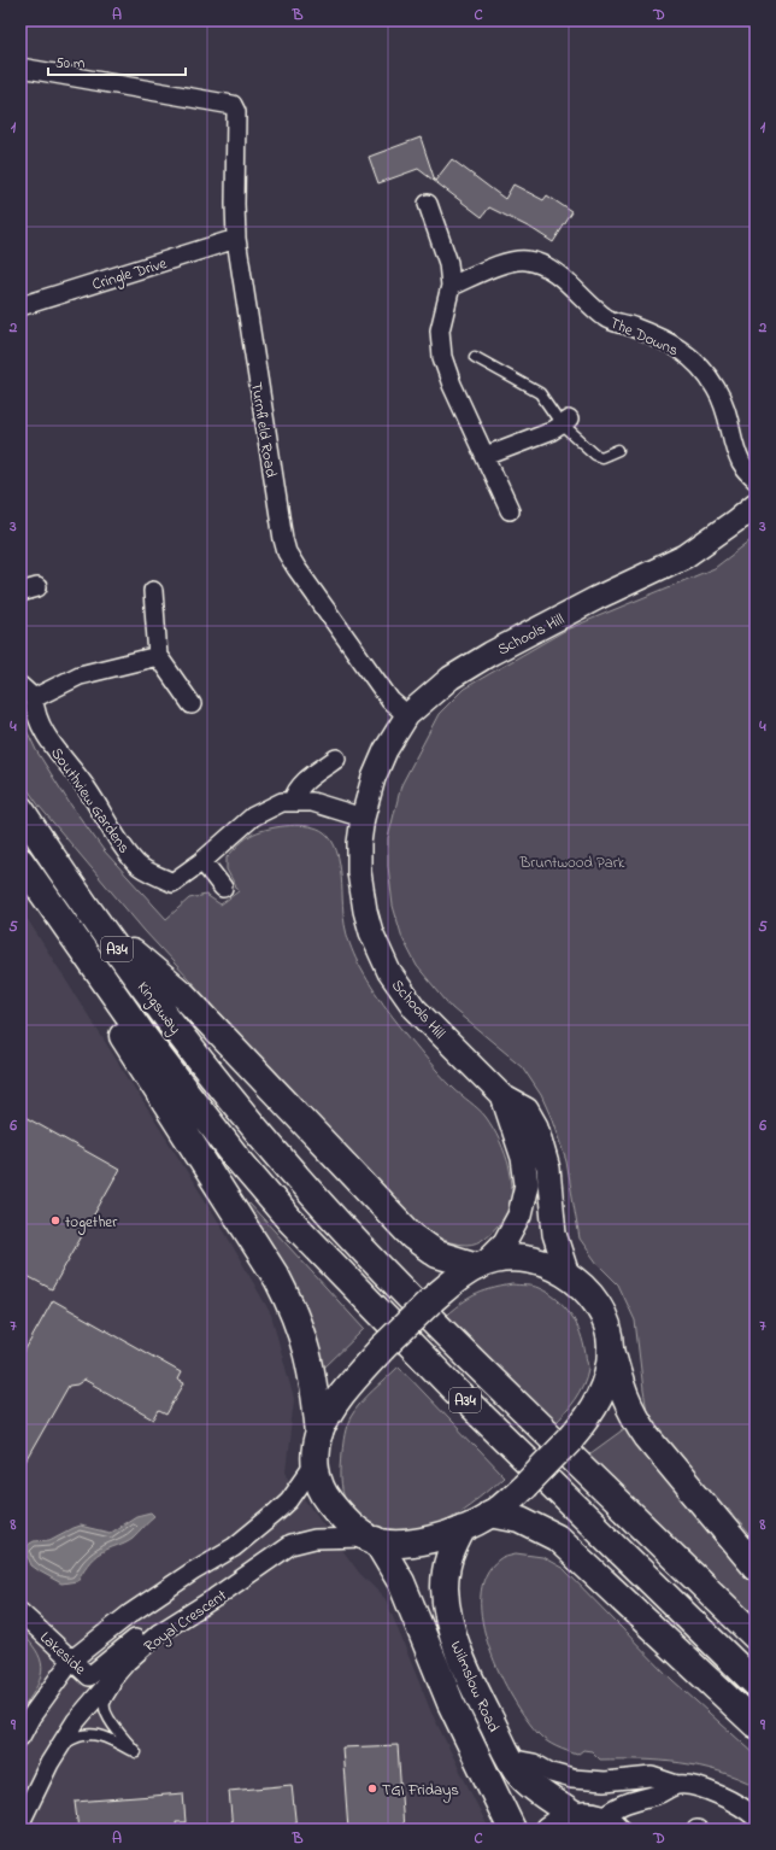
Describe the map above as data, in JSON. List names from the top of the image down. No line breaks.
{"streets":{"main road":["A34","Kingsway","Wilmslow Road"],"street":["Cringle Drive","The Downs","Turnfield Road","Schools Hill","Southview Gardens","Royal Crescent","Lakeside"]},"crossings":[["Cringle Drive","Turnfield Road"],["Turnfield Road","Schools Hill"],["Royal Crescent","Lakeside"],["Royal Crescent","Wilmslow Road"]],"parks":["Bruntwood Park"],"places":["together","TGI Fridays"],"scale_bar":"50 m","grid":{"columns":["A","B","C","D"],"rows":["1","2","3","4","5","6","7","8","9"]}}
